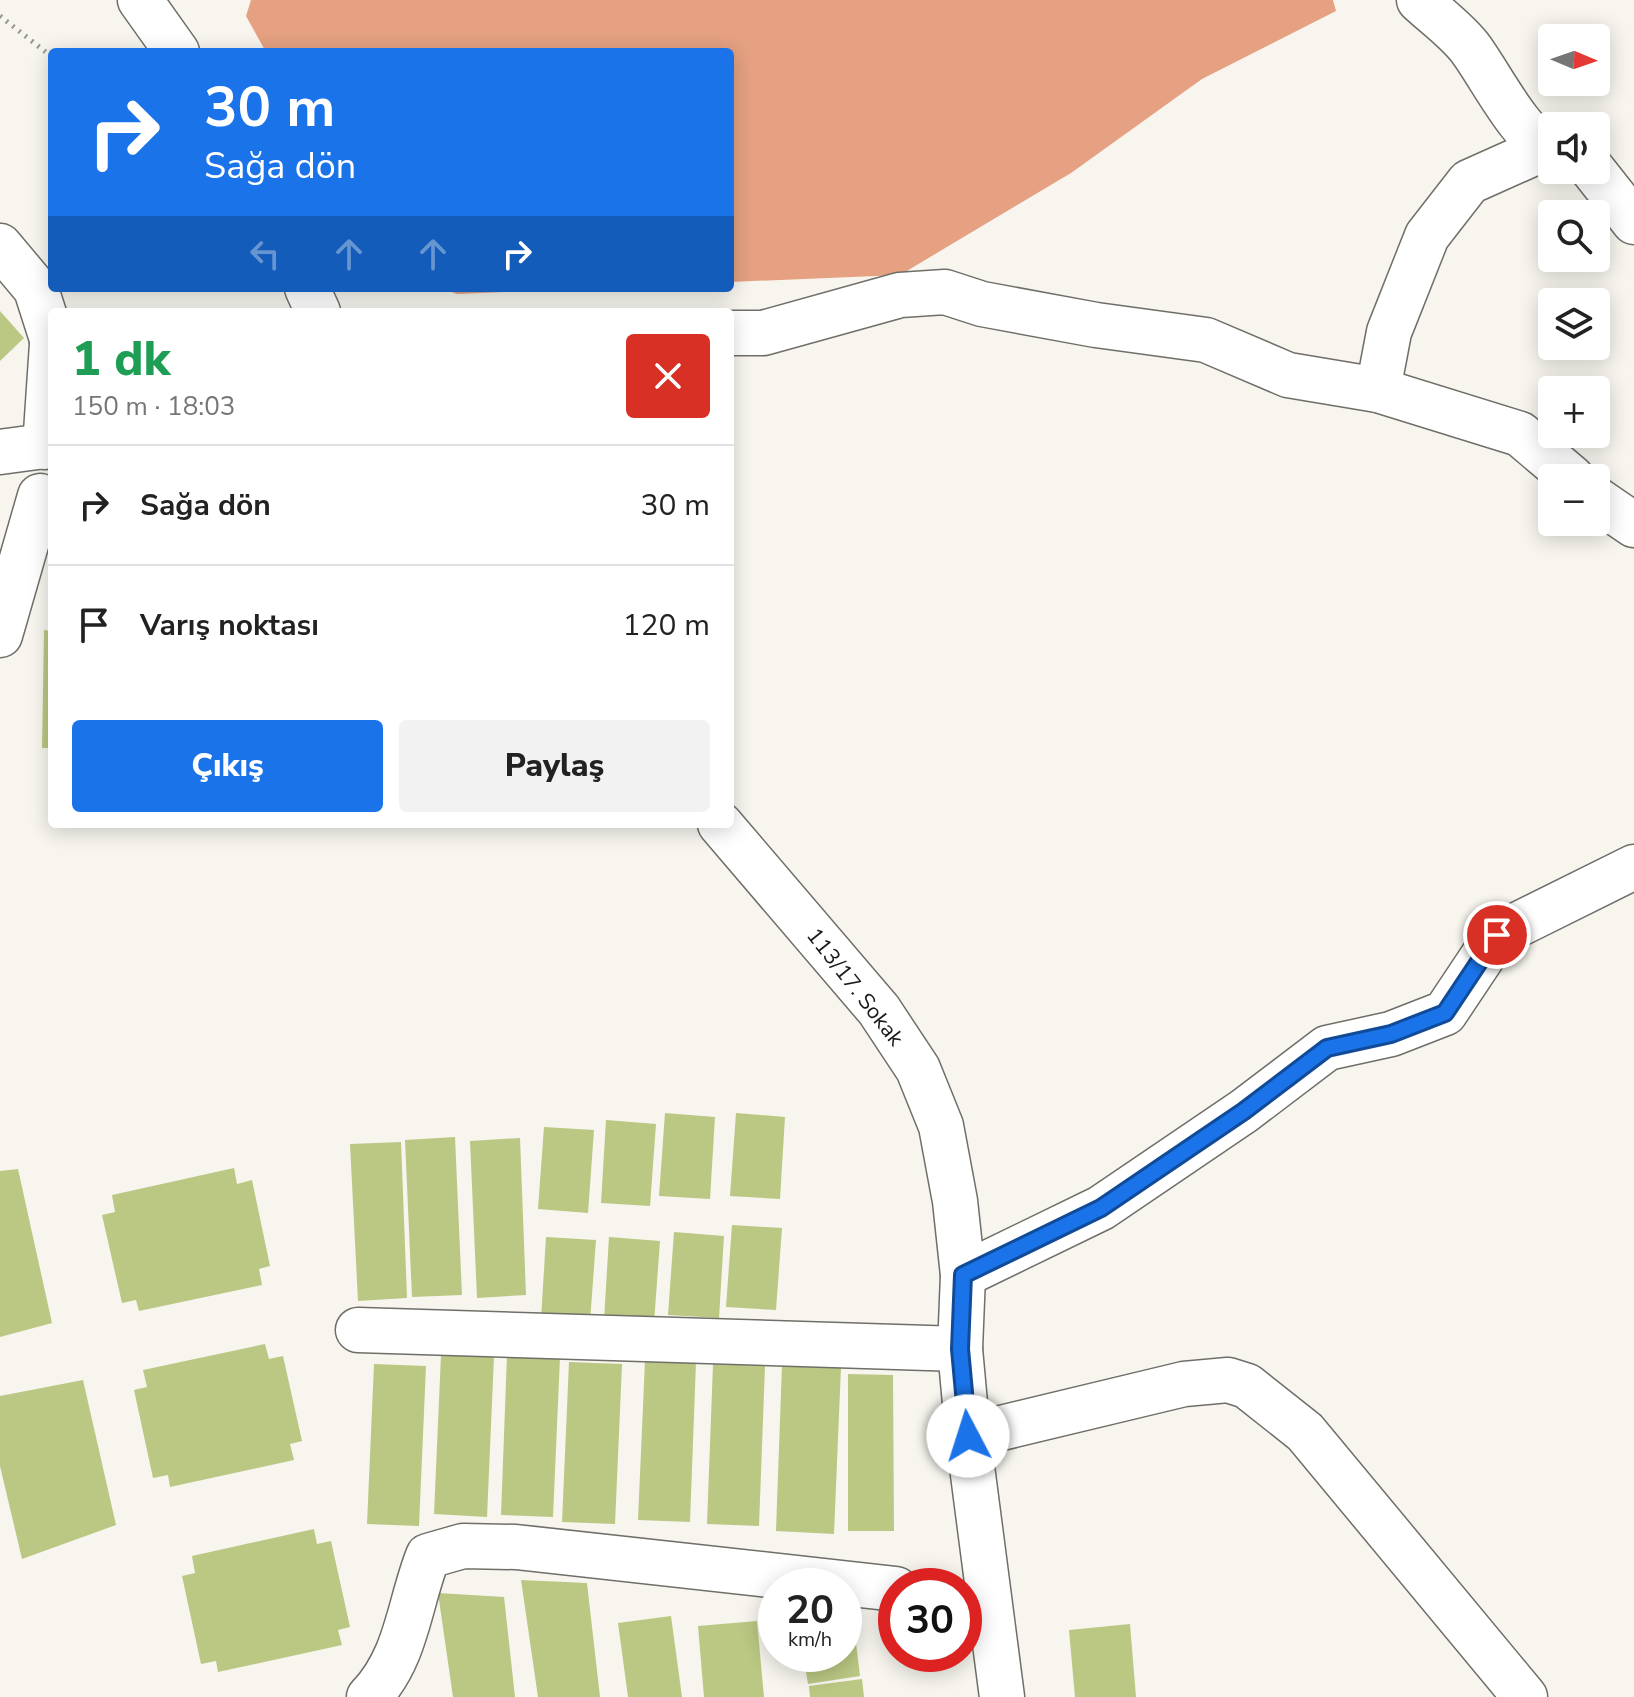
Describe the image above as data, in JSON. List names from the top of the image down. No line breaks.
{"streets":{"street":["113/17. Sokak"]},"north":"right","page":{"map_buttons":["+","−"],"turn":["30 m","Sağa dön"],"heading":["1 dk","150 m · 18:03"],"list":[{"name":"Sağa dön","value":"30 m"},{"name":"Varış noktası","value":"120 m"}],"buttons":["Çıkış","Paylaş"],"speed":"20 km/h","limit":"30"}}
